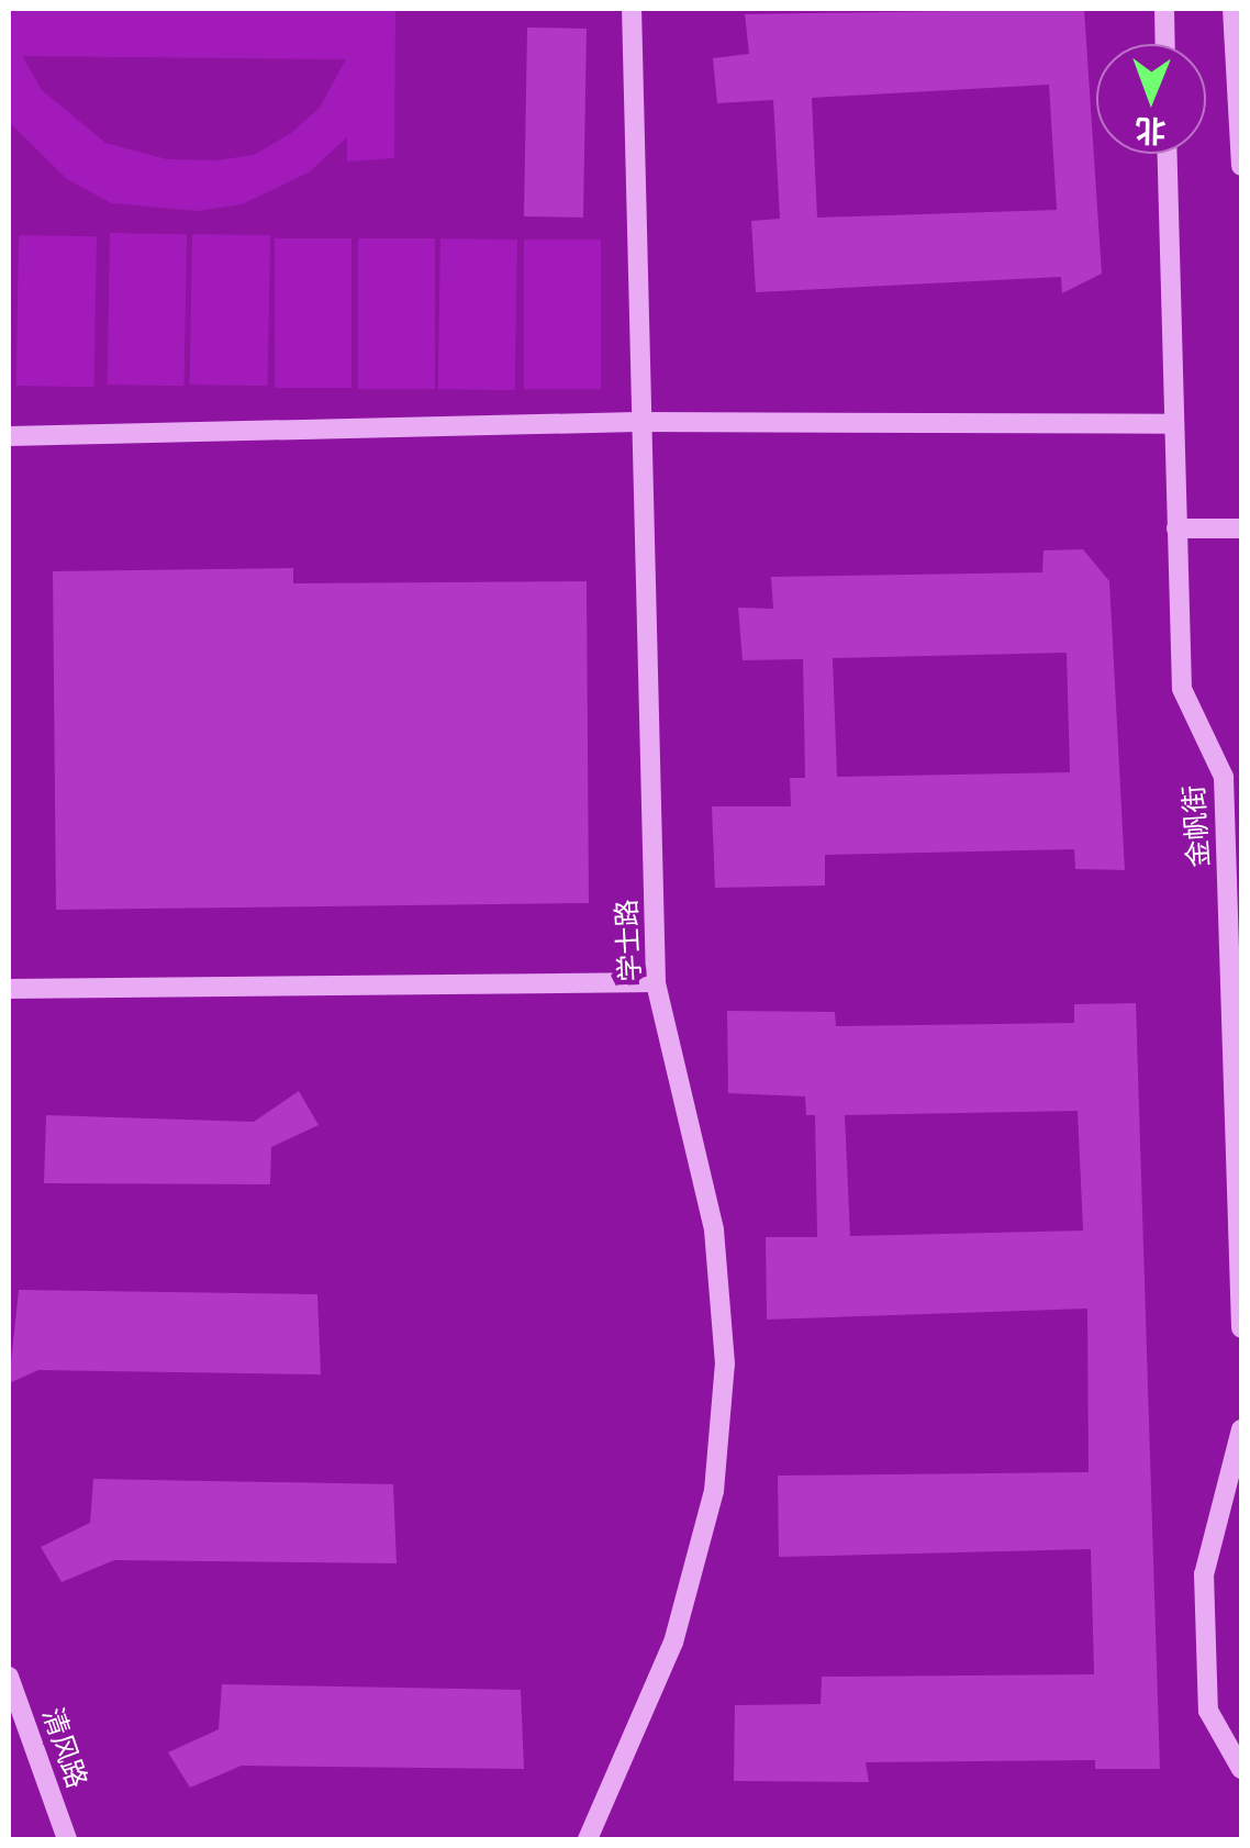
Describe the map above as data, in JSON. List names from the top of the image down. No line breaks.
{"streets":{"street":["金帆街","学士路","清风路"]},"north":"bottom"}
